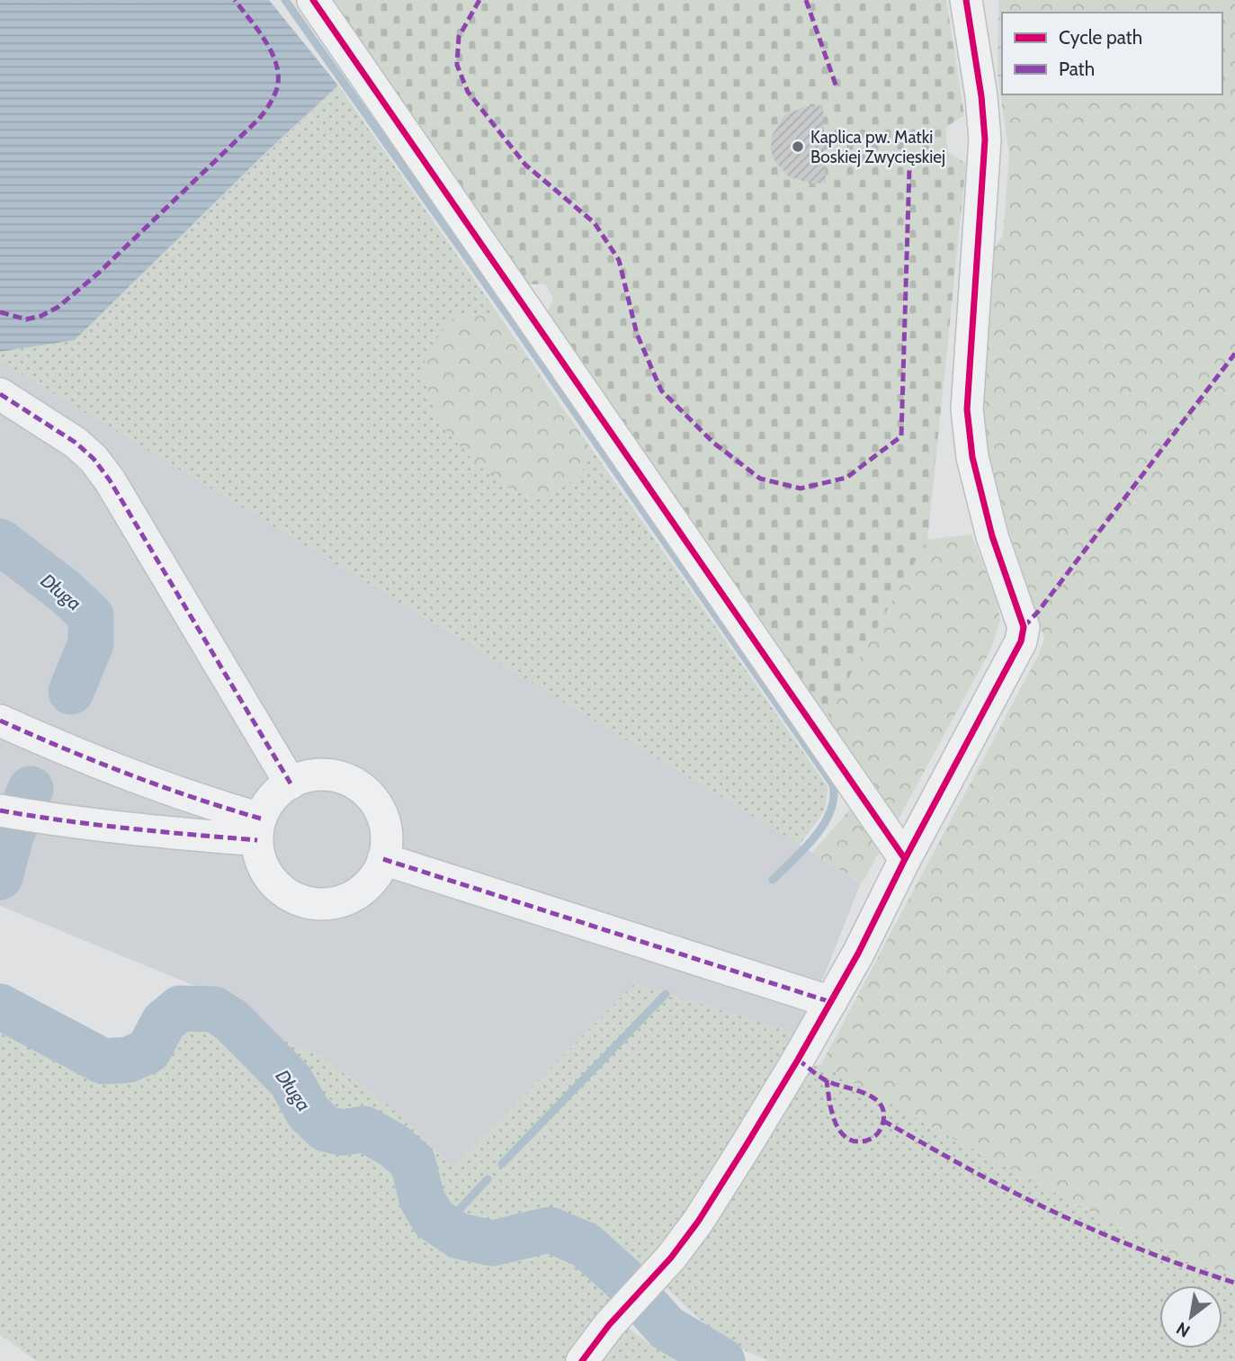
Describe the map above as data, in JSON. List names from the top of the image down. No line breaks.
{"water":["Długa"],"places":["Kaplica pw. Matki Boskiej Zwycięskiej"],"legend":["Cycle path","Path"],"north":"bottom left"}
